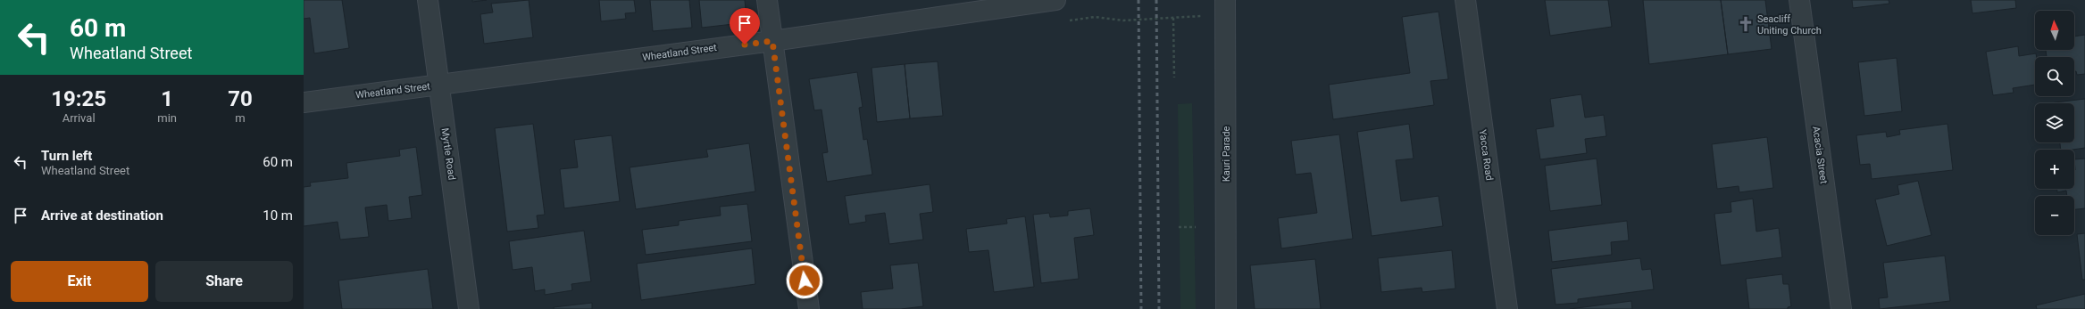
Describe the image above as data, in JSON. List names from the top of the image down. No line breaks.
{"streets":{"street":["Wheatland Street","Myrtle Road","Kauri Parade","Yacca Road","Acacia Street"]},"crossings":[["Wheatland Street","Myrtle Road"]],"places":{"church":["Seacliff Uniting Church"]},"north":"top","page":{"turn":["60 m","Wheatland Street"],"map_buttons":["+","−"],"eta":["19:25","Arrival","1","min","70","m"],"list":[{"name":"Turn left","note":"Wheatland Street","value":"60 m"},{"name":"Arrive at destination","value":"10 m"}],"buttons":["Exit","Share"]}}
